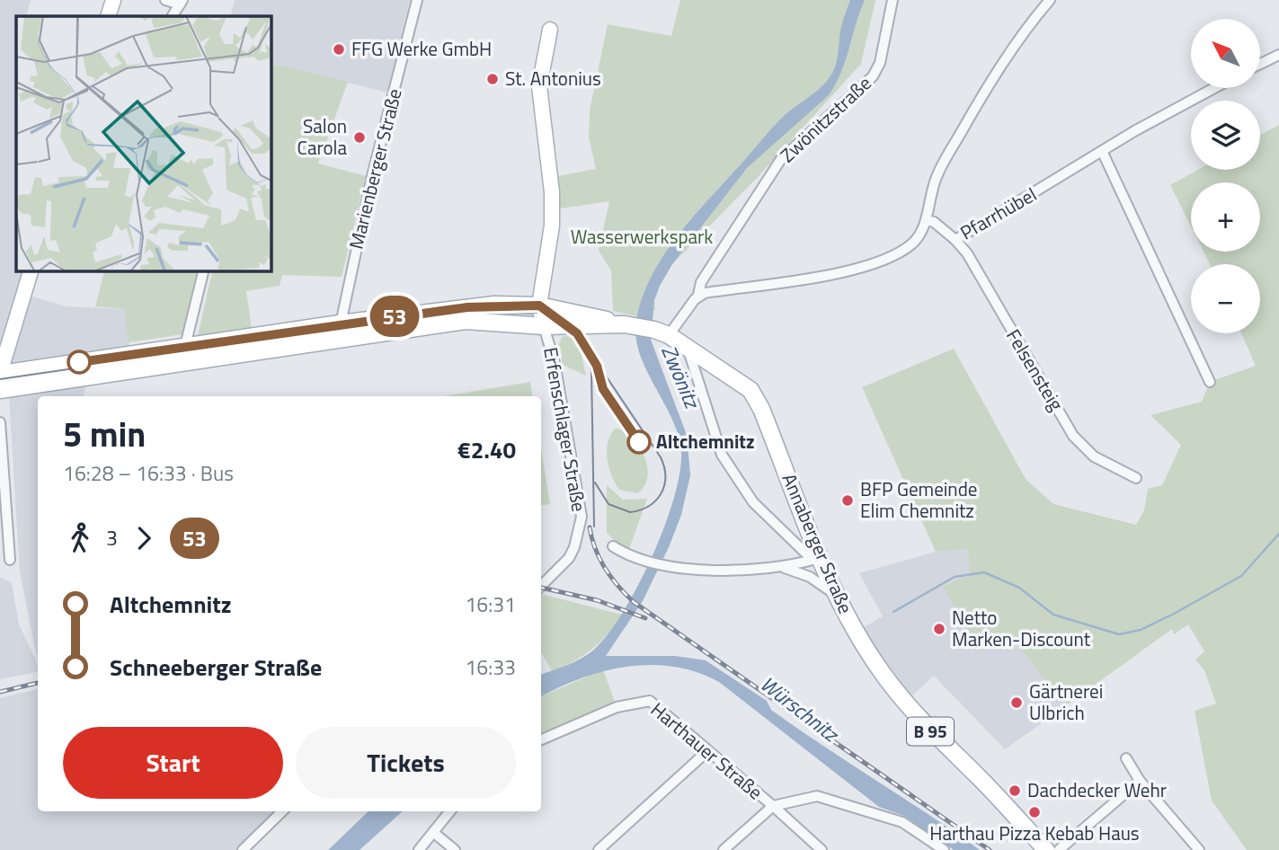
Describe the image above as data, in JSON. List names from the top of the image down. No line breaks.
{"streets":{"main road":["Erfenschlager Straße","Annaberger Straße","B 95"],"street":["Zwönitzstraße","Marienberger Straße","Pfarrhübel","Felsensteig","Harthauer Straße"]},"crossings":[["Marienberger Straße","Annaberger Straße"],["Pfarrhübel","Felsensteig"],["Erfenschlager Straße","Annaberger Straße"],["Annaberger Straße","B 95"]],"water":["Zwönitz","Würschnitz"],"parks":["Wasserwerkspark"],"places":["FFG Werke GmbH","St. Antonius","Salon Carola","Altchemnitz","BFP Gemeinde Elim Chemnitz","Netto Marken-Discount","Gärtnerei Ulbrich","Dachdecker Wehr","Harthau Pizza Kebab Haus"],"lines":["bus line 53"],"north":"top left","page":{"on_map":"53","map_buttons":["+","−"],"heading":["5 min","16:28 – 16:33 · Bus","€2.40"],"legs":["3","53"],"list":[{"name":"Altchemnitz","value":"16:31"},{"name":"Schneeberger Straße","value":"16:33"}],"buttons":["Start","Tickets"]}}
